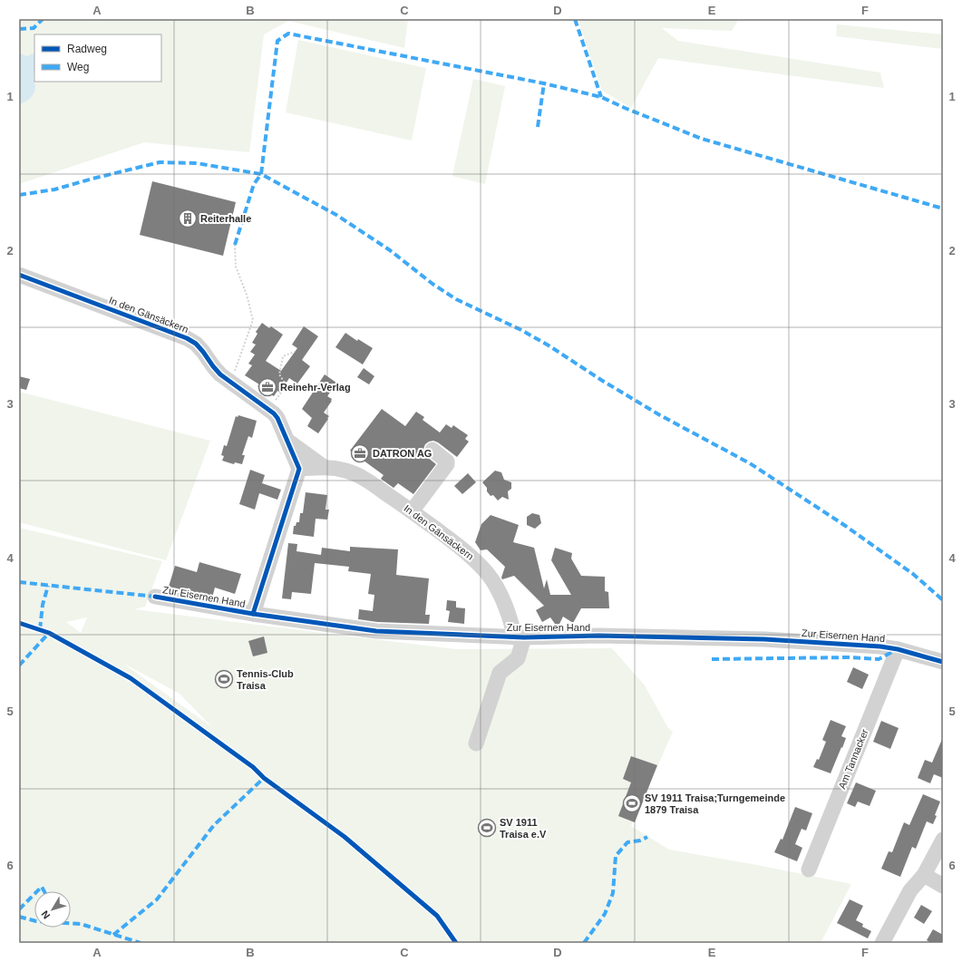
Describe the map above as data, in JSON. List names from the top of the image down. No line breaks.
{"streets":{"street":["In den Gänsäckern","Zur Eisernen Hand","Am Tannacker"]},"crossings":[["In den Gänsäckern","Zur Eisernen Hand"],["Zur Eisernen Hand","Am Tannacker"]],"places":{"building":["Reiterhalle"],"office":["Reinehr-Verlag","DATRON AG"],"sports":["Tennis-Club Traisa","SV 1911 Traisa;Turngemeinde 1879 Traisa","SV 1911 Traisa e.V"]},"legend":["Radweg","Weg"],"north":"bottom left","grid":{"columns":["A","B","C","D","E","F"],"rows":["1","2","3","4","5","6"]}}
